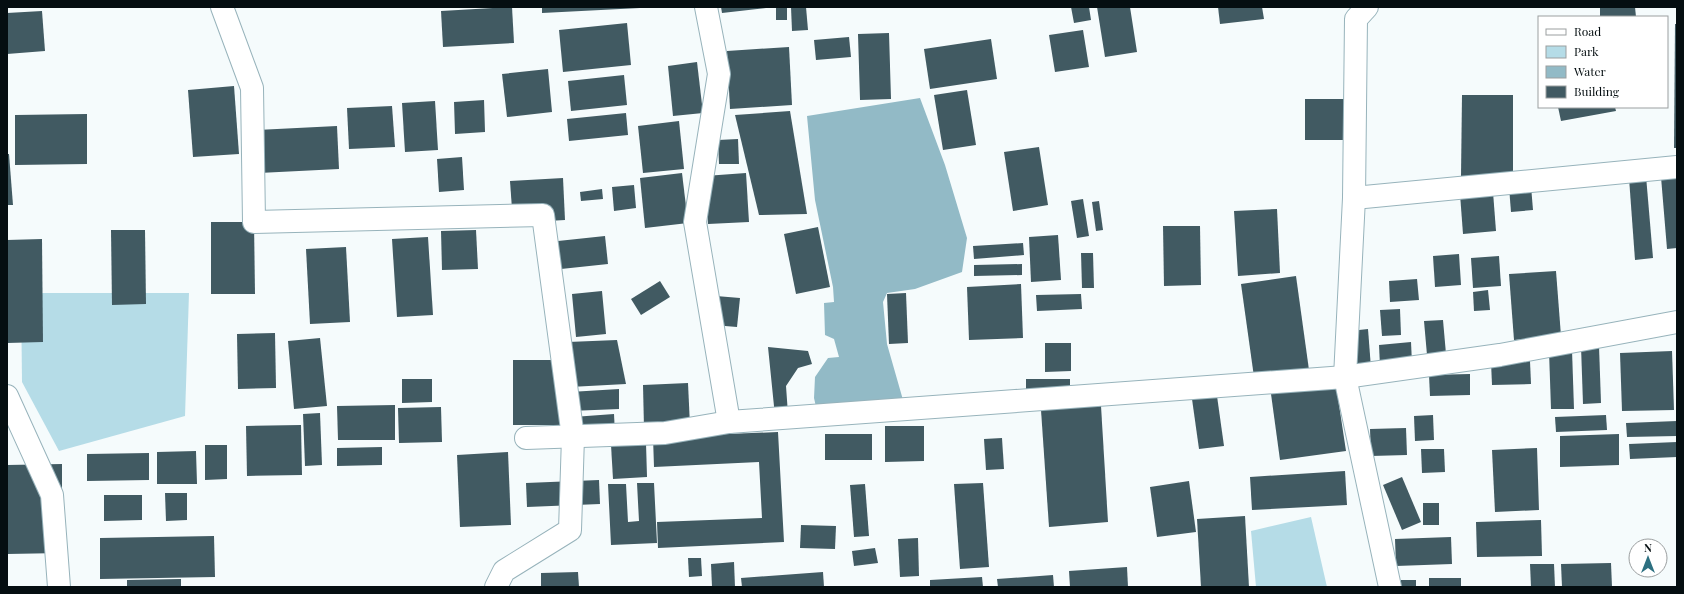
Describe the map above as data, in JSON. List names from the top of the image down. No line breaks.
{"legend":["Road","Park","Water","Building"],"north":"top"}
